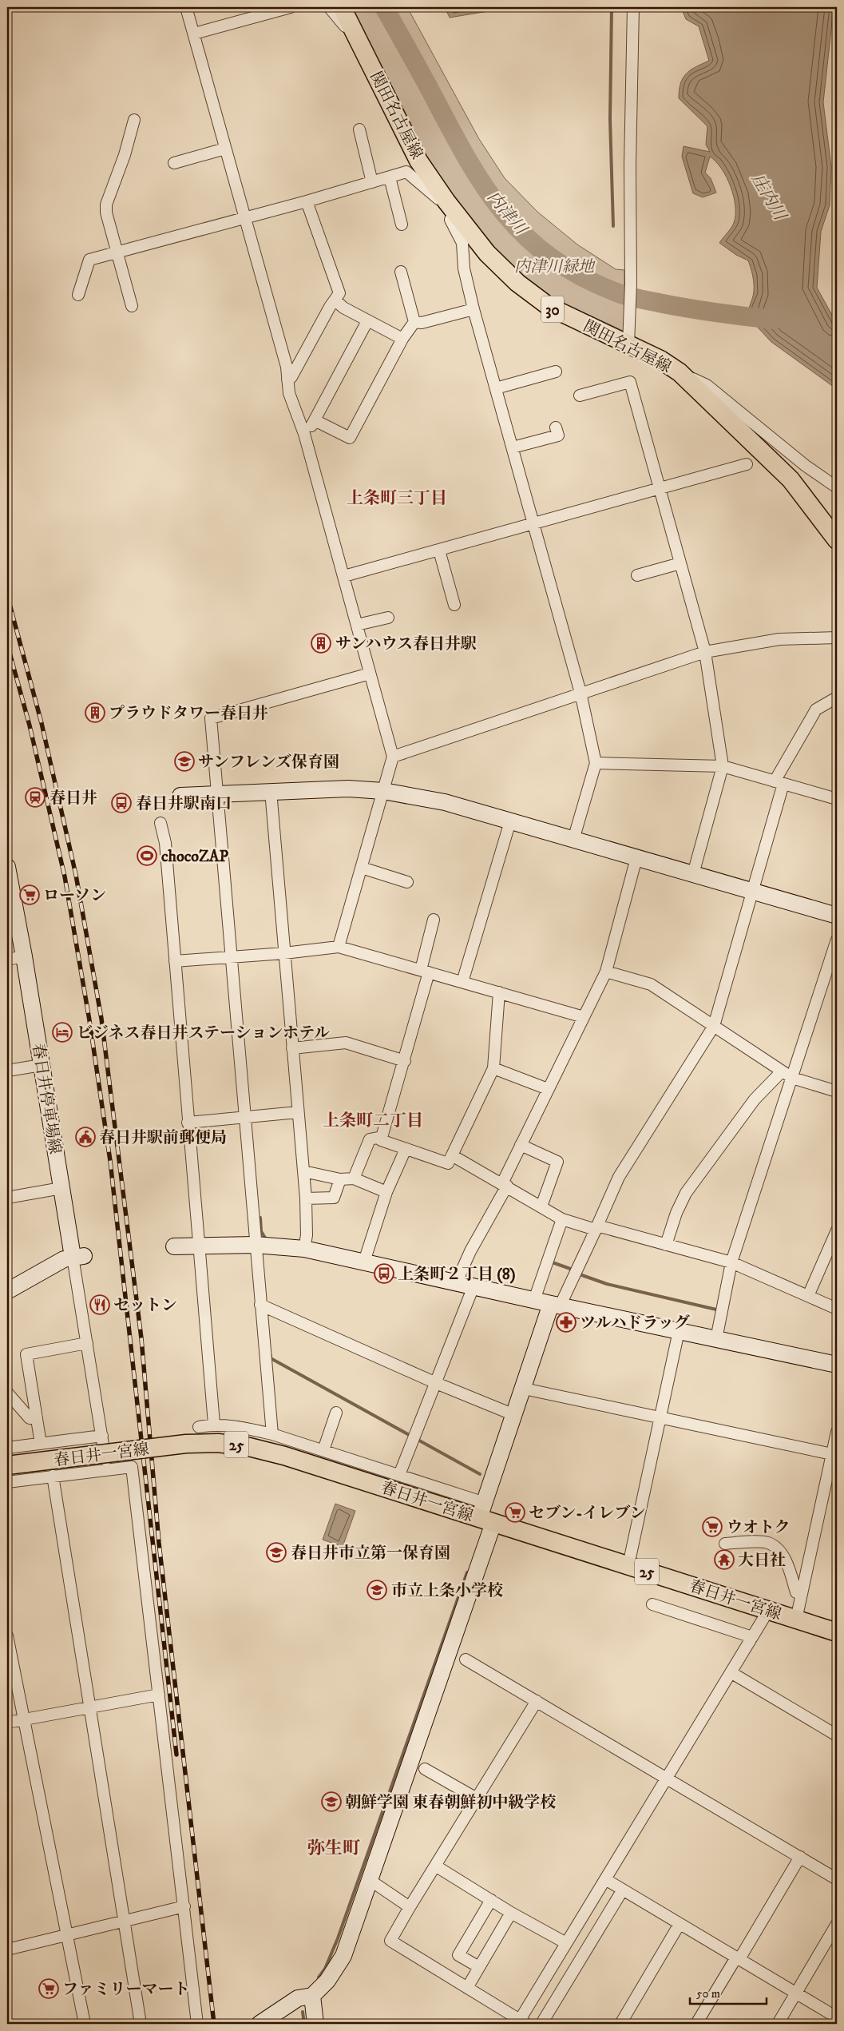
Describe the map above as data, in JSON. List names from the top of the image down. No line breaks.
{"streets":{"main road":["関田名古屋線","30","25","春日井一宮線"],"street":["春日井停車場線"]},"districts":["上条町三丁目","上条町二丁目","弥生町"],"water":["庄内川","内津川"],"parks":["内津川緑地"],"places":{"building":["サンハウス春日井駅","プラウドタワー春日井"],"school or university":["サンフレンズ保育園","春日井市立第一保育園","市立上条小学校","朝鮮学園 東春朝鮮初中級学校"],"station":["春日井"],"bus stop":["春日井駅南口","上条町２丁目 (8)"],"sports":["chocoZAP"],"supermarket":["ローソン","セブン-イレブン","ウオトク","ファミリーマート"],"hotel":["ビジネス春日井ステーションホテル"],"public building":["春日井駅前郵便局"],"restaurant":["セットン"],"pharmacy":["ツルハドラッグ"],"temple":["大日社"]},"scale_bar":"50 m"}
